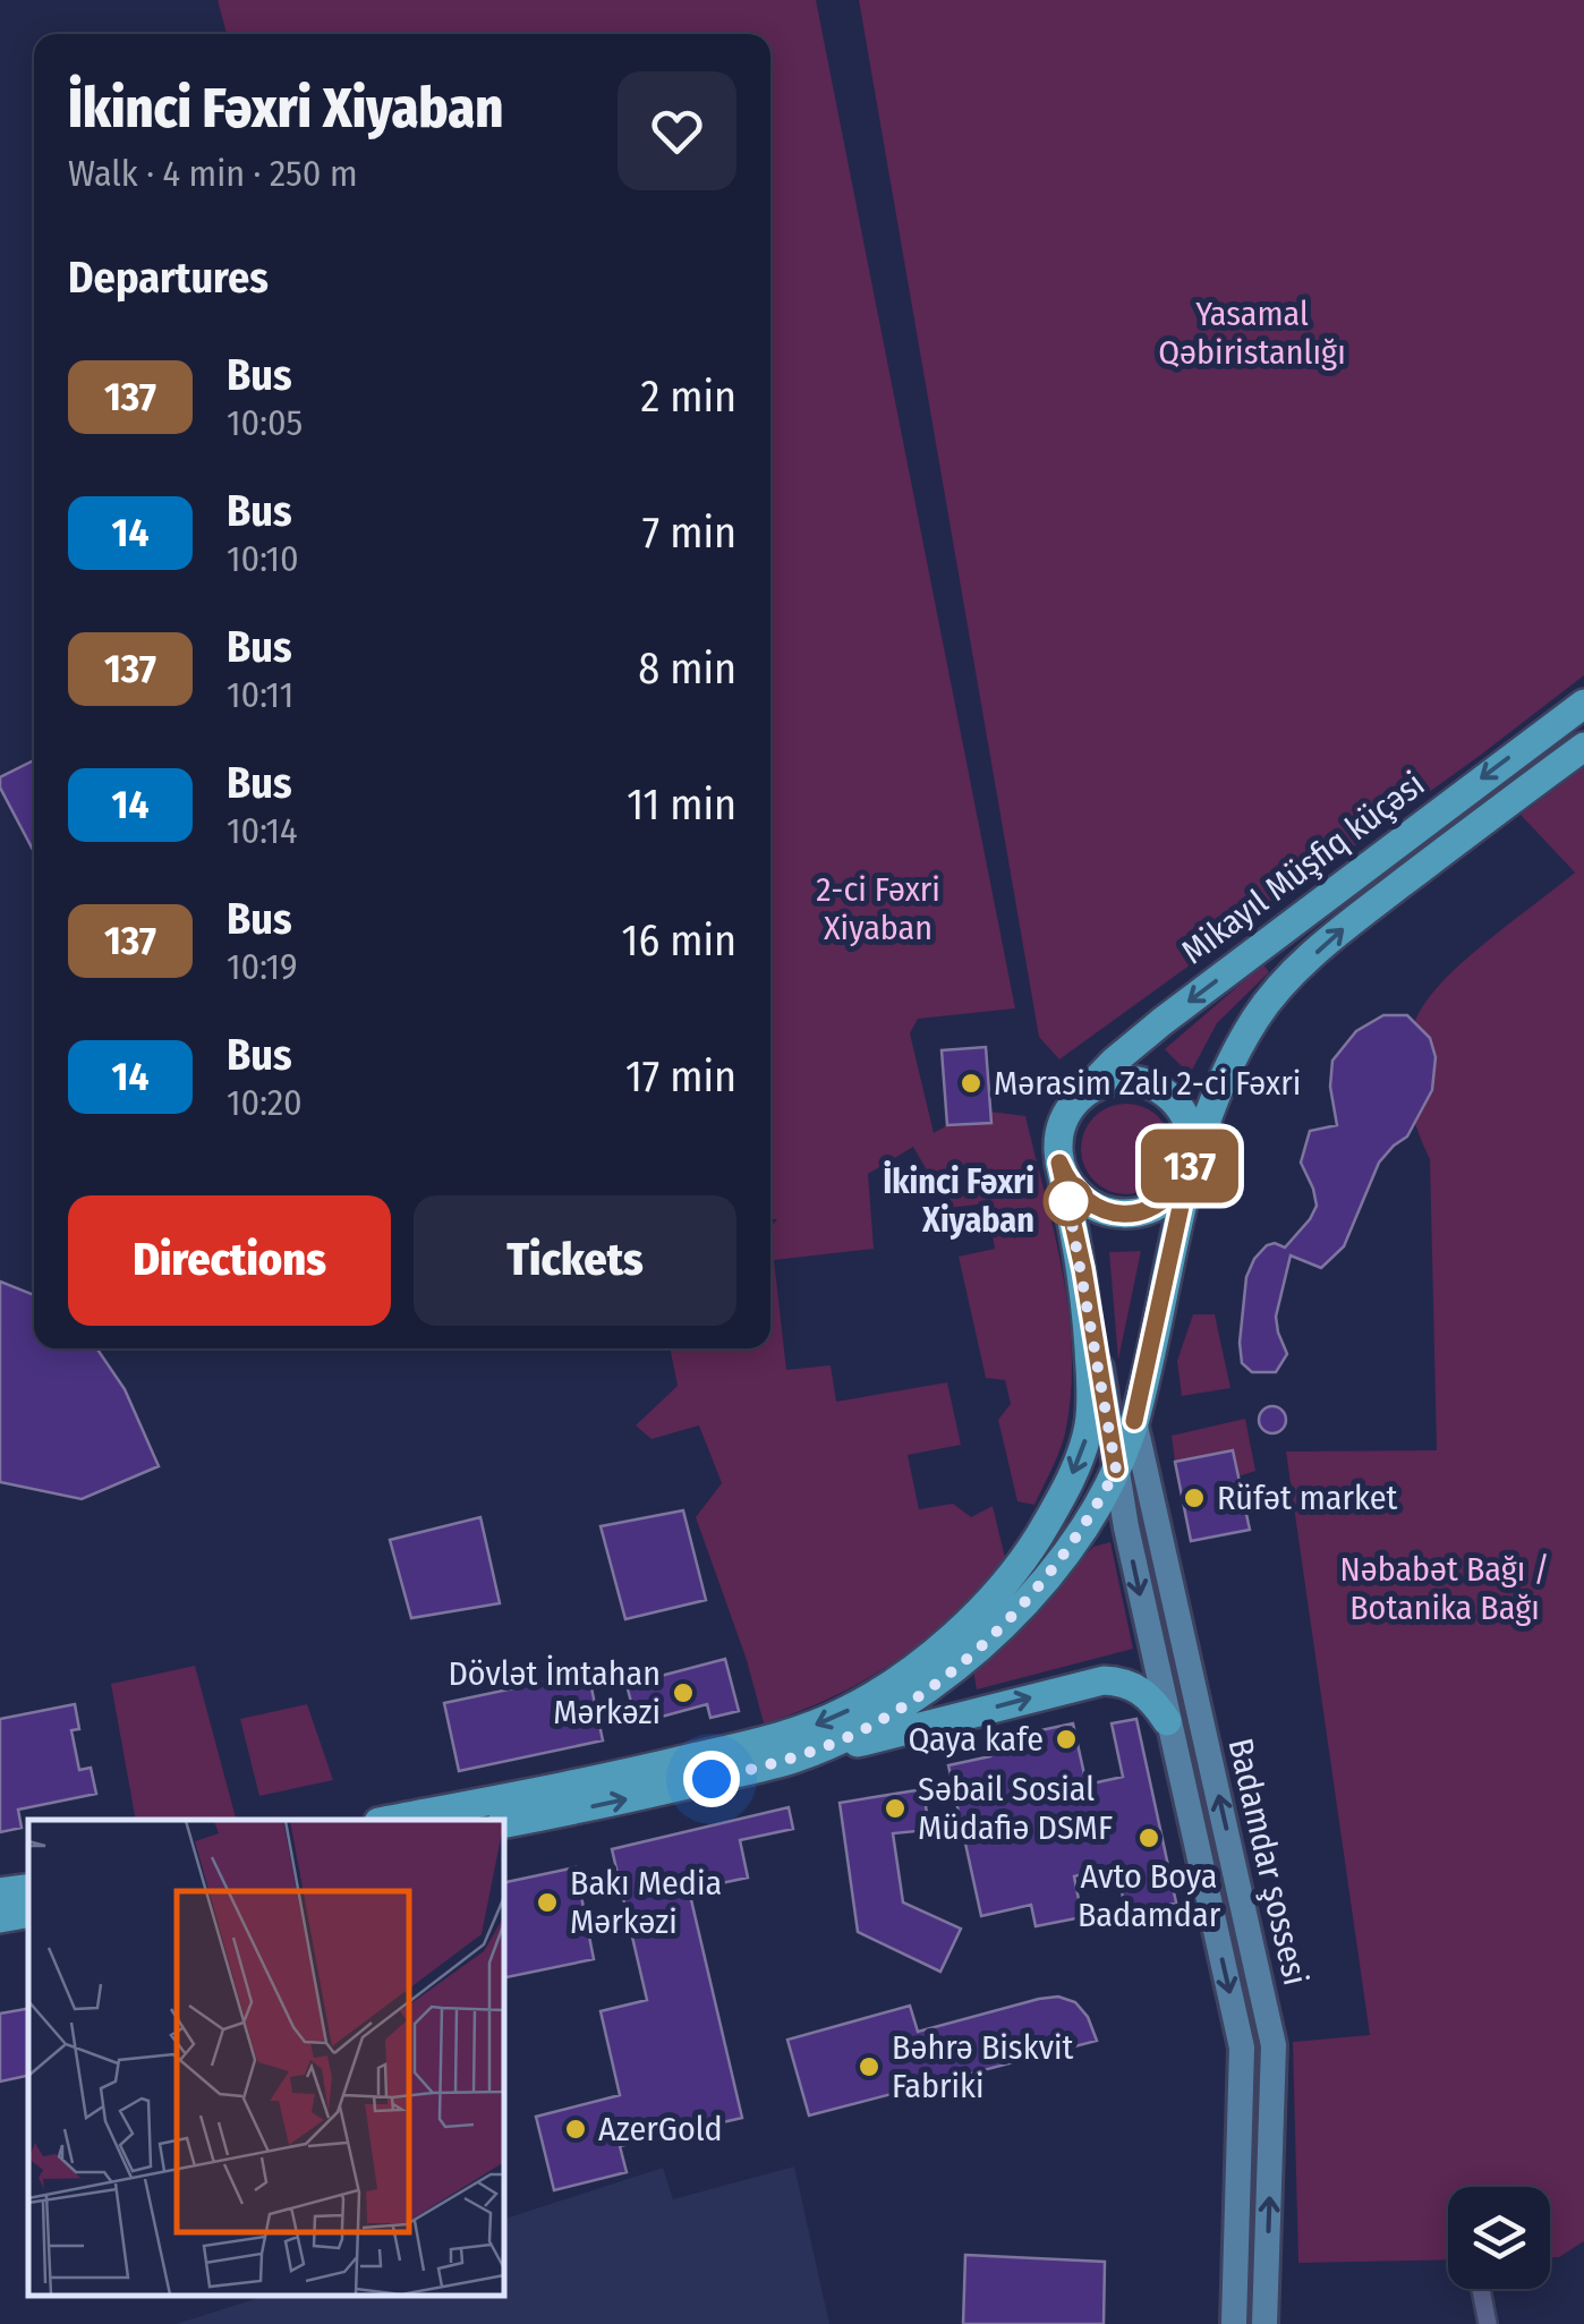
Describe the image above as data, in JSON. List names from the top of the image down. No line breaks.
{"streets":{"main road":["Mikayıl Müşfiq küçəsi","Badamdar şossesi"]},"parks":["Yasamal Qəbiristanlığı","2-ci Fəxri Xiyaban","Nəbabət Bağı / Botanika Bağı"],"places":["Mərasim Zalı 2-ci Fəxri","İkinci Fəxri Xiyaban","Rüfət market","Dövlət İmtahan Mərkəzi","Qaya kafe","Səbail Sosial Müdafiə DSMF","Avto Boya Badamdar","Bakı Media Mərkəzi","Bəhrə Biskvit Fabriki","AzerGold"],"lines":["bus line 137"],"page":{"on_map":"137","heading":[["İkinci Fəxri Xiyaban","Walk · 4 min · 250 m"],"Departures"],"list":[{"mark":"137","name":"Bus","note":"10:05","value":"2 min"},{"mark":"14","name":"Bus","note":"10:10","value":"7 min"},{"mark":"137","name":"Bus","note":"10:11","value":"8 min"},{"mark":"14","name":"Bus","note":"10:14","value":"11 min"},{"mark":"137","name":"Bus","note":"10:19","value":"16 min"},{"mark":"14","name":"Bus","note":"10:20","value":"17 min"}],"buttons":["Directions","Tickets"]}}
